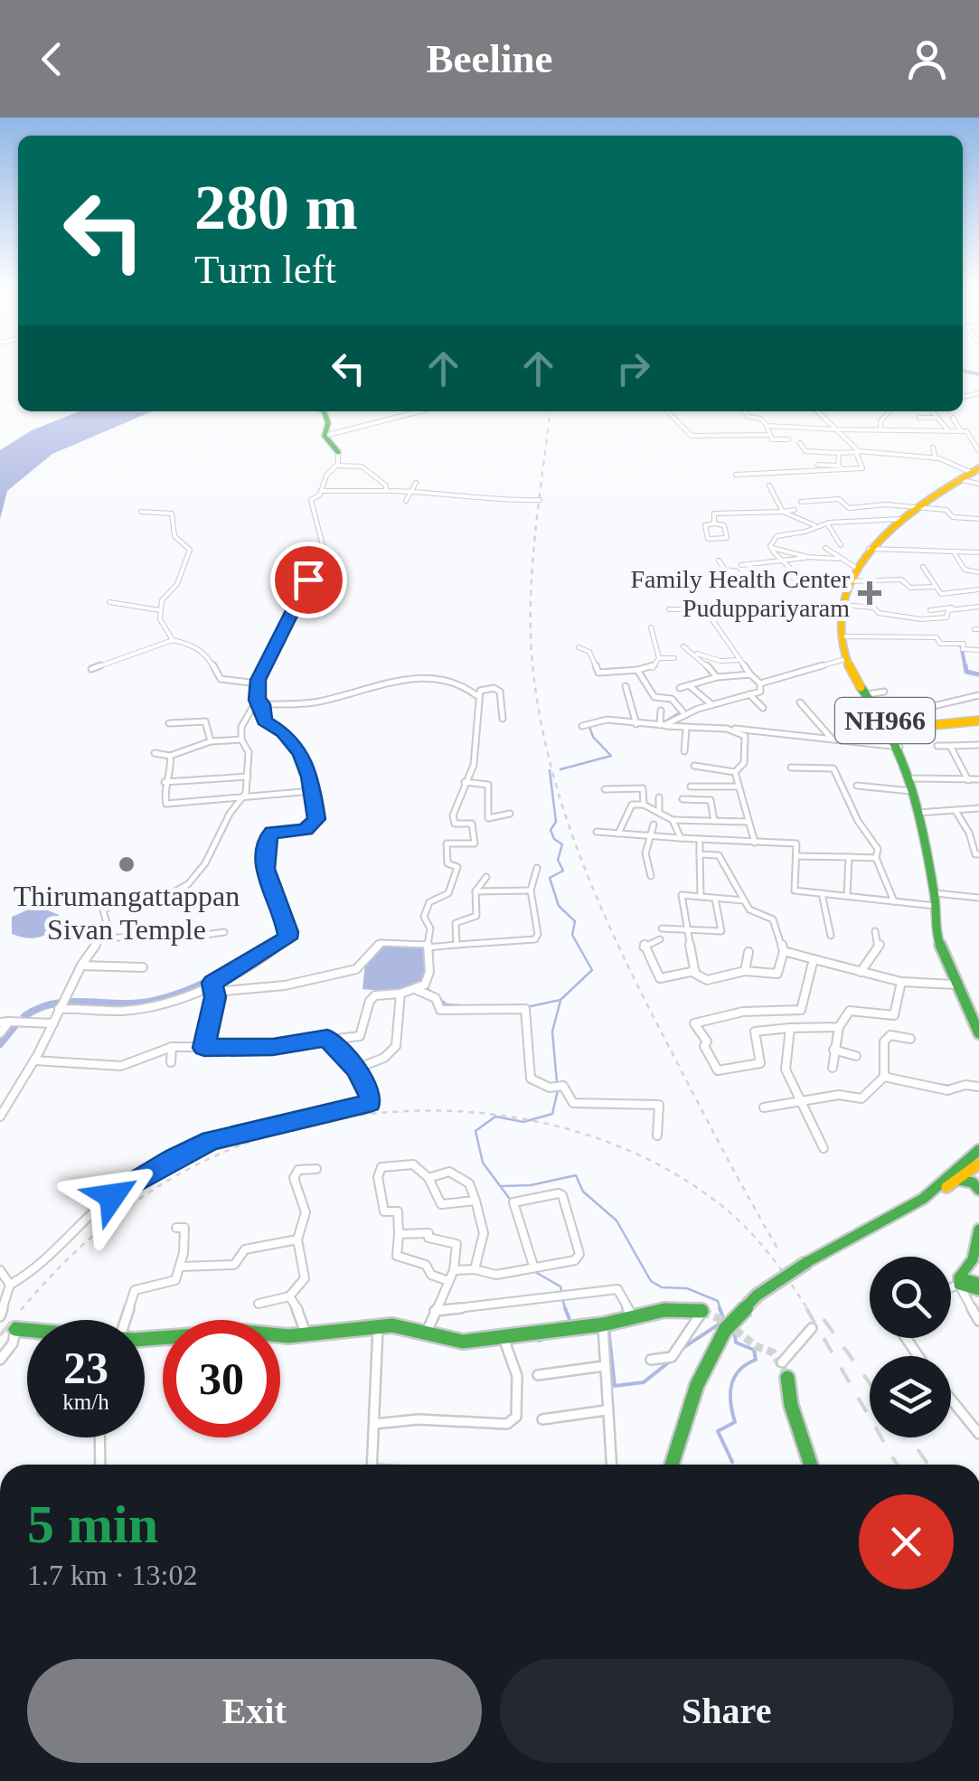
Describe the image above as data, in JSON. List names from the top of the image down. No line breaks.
{"streets":{"main road":["NH966"]},"places":{"health":["Family Health Center Puduppariyaram"],"other":["Thirumangattappan Sivan Temple"]},"page":{"header":"Beeline","turn":["280 m","Turn left"],"speed":"23 km/h","limit":"30","heading":["5 min","1.7 km · 13:02"],"buttons":["Exit","Share"]}}
